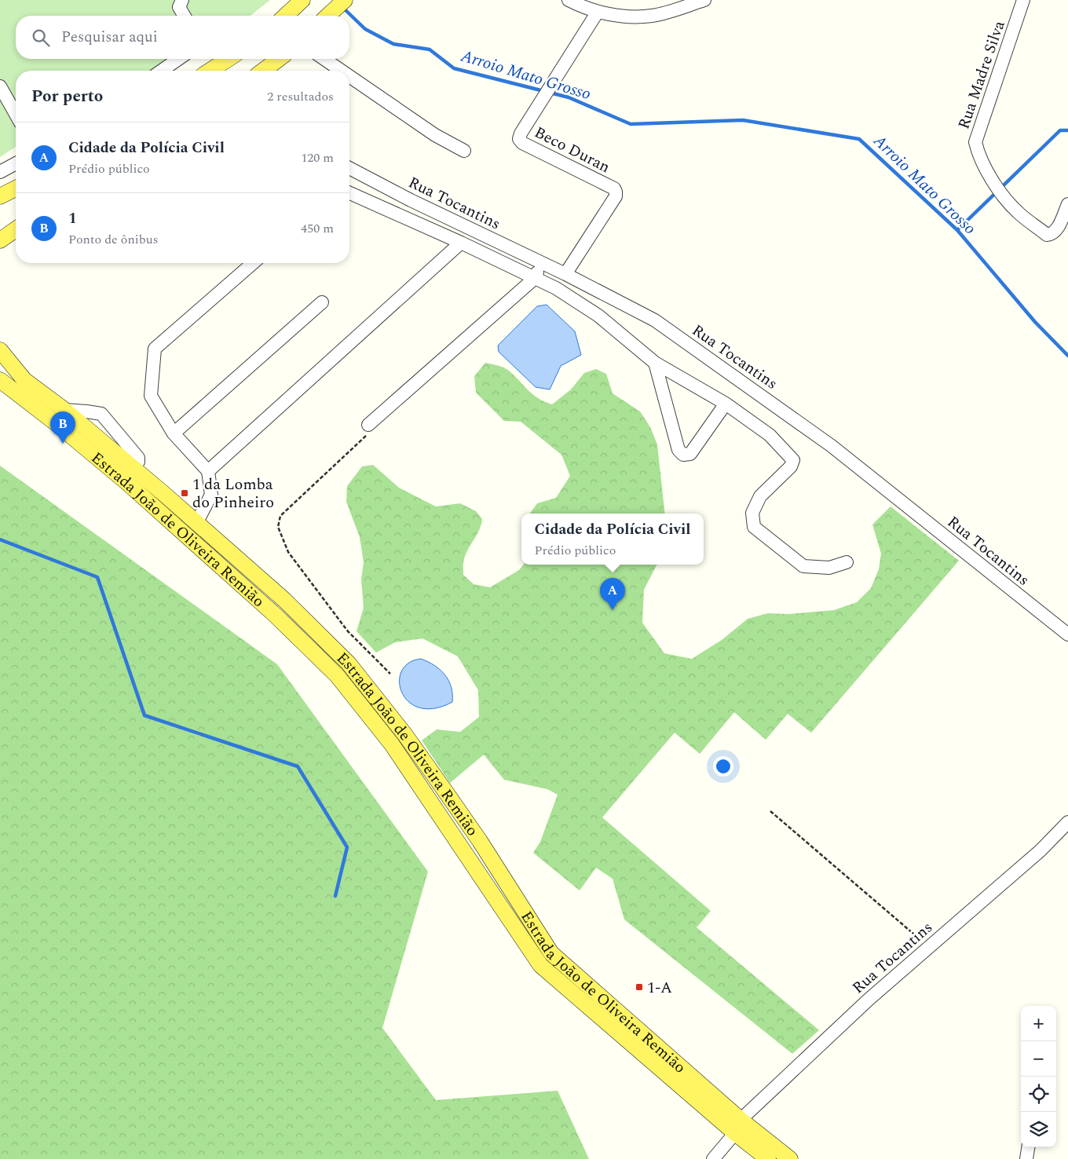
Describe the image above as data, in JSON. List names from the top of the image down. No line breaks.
{"streets":{"main road":["Estrada João de Oliveira Remião"],"street":["Rua Madre Silva","Beco Duran","Rua Tocantins"]},"crossings":[["Beco Duran","Rua Tocantins"],["Rua Tocantins","Estrada João de Oliveira Remião"]],"water":["Arroio Mato Grosso"],"places":{"transit":["1 da Lomba do Pinheiro","1-A"]},"page":{"search":"Pesquisar aqui","heading":["Por perto","2 resultados"],"list":[{"mark":"A","name":"Cidade da Polícia Civil","note":"Prédio público","value":"120 m"},{"mark":"B","name":"1","note":"Ponto de ônibus","value":"450 m"}],"pins":["B","A"],"popup":["Cidade da Polícia Civil","Prédio público"],"map_buttons":["+","−"]}}
